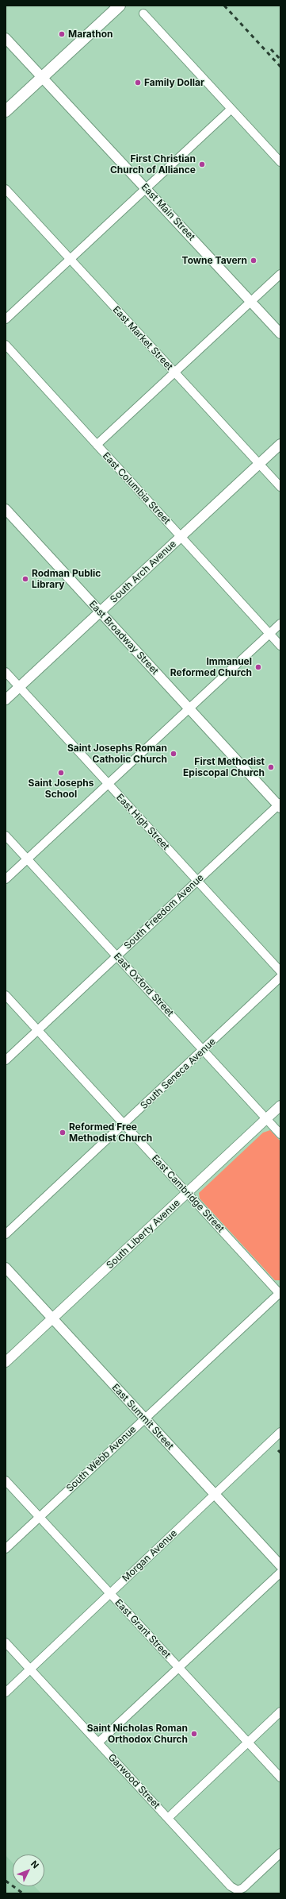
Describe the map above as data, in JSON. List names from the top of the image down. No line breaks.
{"streets":{"street":["East Main Street","East Market Street","East Columbia Street","South Arch Avenue","East Broadway Street","East High Street","South Freedom Avenue","East Oxford Street","South Seneca Avenue","East Cambridge Street","South Liberty Avenue","East Summit Street","South Webb Avenue","Morgan Avenue","East Grant Street","Garwood Street"]},"crossings":[["East Market Street","South Arch Avenue"],["East Columbia Street","South Arch Avenue"],["South Arch Avenue","East Broadway Street"],["South Arch Avenue","East High Street"],["East Broadway Street","South Freedom Avenue"],["East High Street","South Freedom Avenue"],["South Freedom Avenue","East Oxford Street"],["South Freedom Avenue","East Cambridge Street"],["East Oxford Street","South Seneca Avenue"],["East Oxford Street","South Liberty Avenue"],["South Seneca Avenue","East Cambridge Street"],["East Cambridge Street","South Liberty Avenue"],["East Cambridge Street","South Webb Avenue"],["South Liberty Avenue","East Summit Street"],["East Summit Street","South Webb Avenue"],["East Summit Street","Morgan Avenue"],["South Webb Avenue","East Grant Street"],["Morgan Avenue","East Grant Street"],["Morgan Avenue","Garwood Street"]],"places":["Marathon","Family Dollar","First Christian Church of Alliance","Towne Tavern","Rodman Public Library","Immanuel Reformed Church","Saint Josephs Roman Catholic Church","First Methodist Episcopal Church","Saint Josephs School","Reformed Free Methodist Church","Saint Nicholas Roman Orthodox Church"],"north":"top right"}
